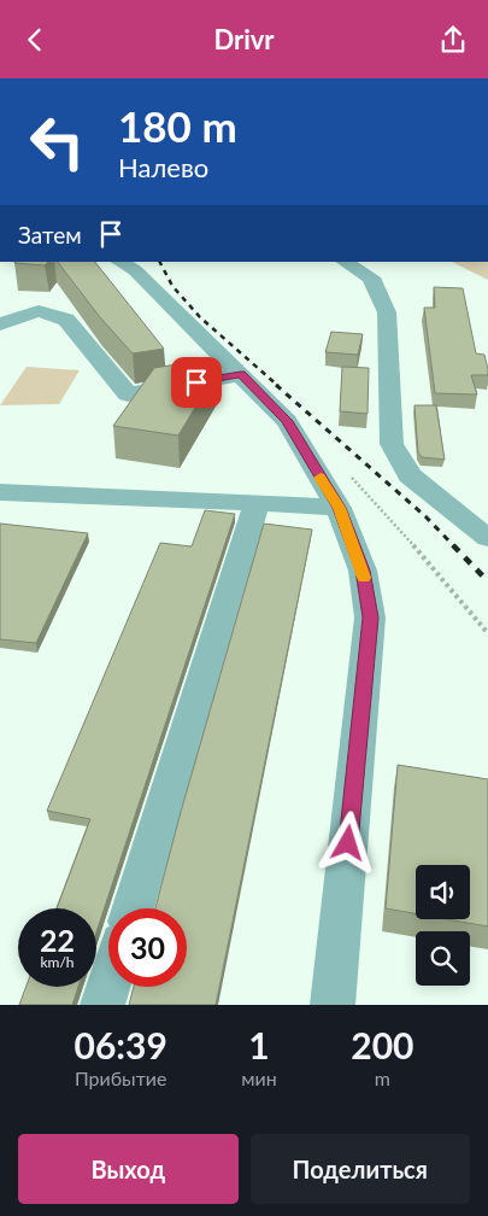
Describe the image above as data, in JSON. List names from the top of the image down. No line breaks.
{"page":{"header":"Drivr","turn":["180 m","Налево"],"then":"Затем","speed":"22 km/h","limit":"30","eta":["06:39","Прибытие","1","мин","200","m"],"buttons":["Выход","Поделиться"]}}
